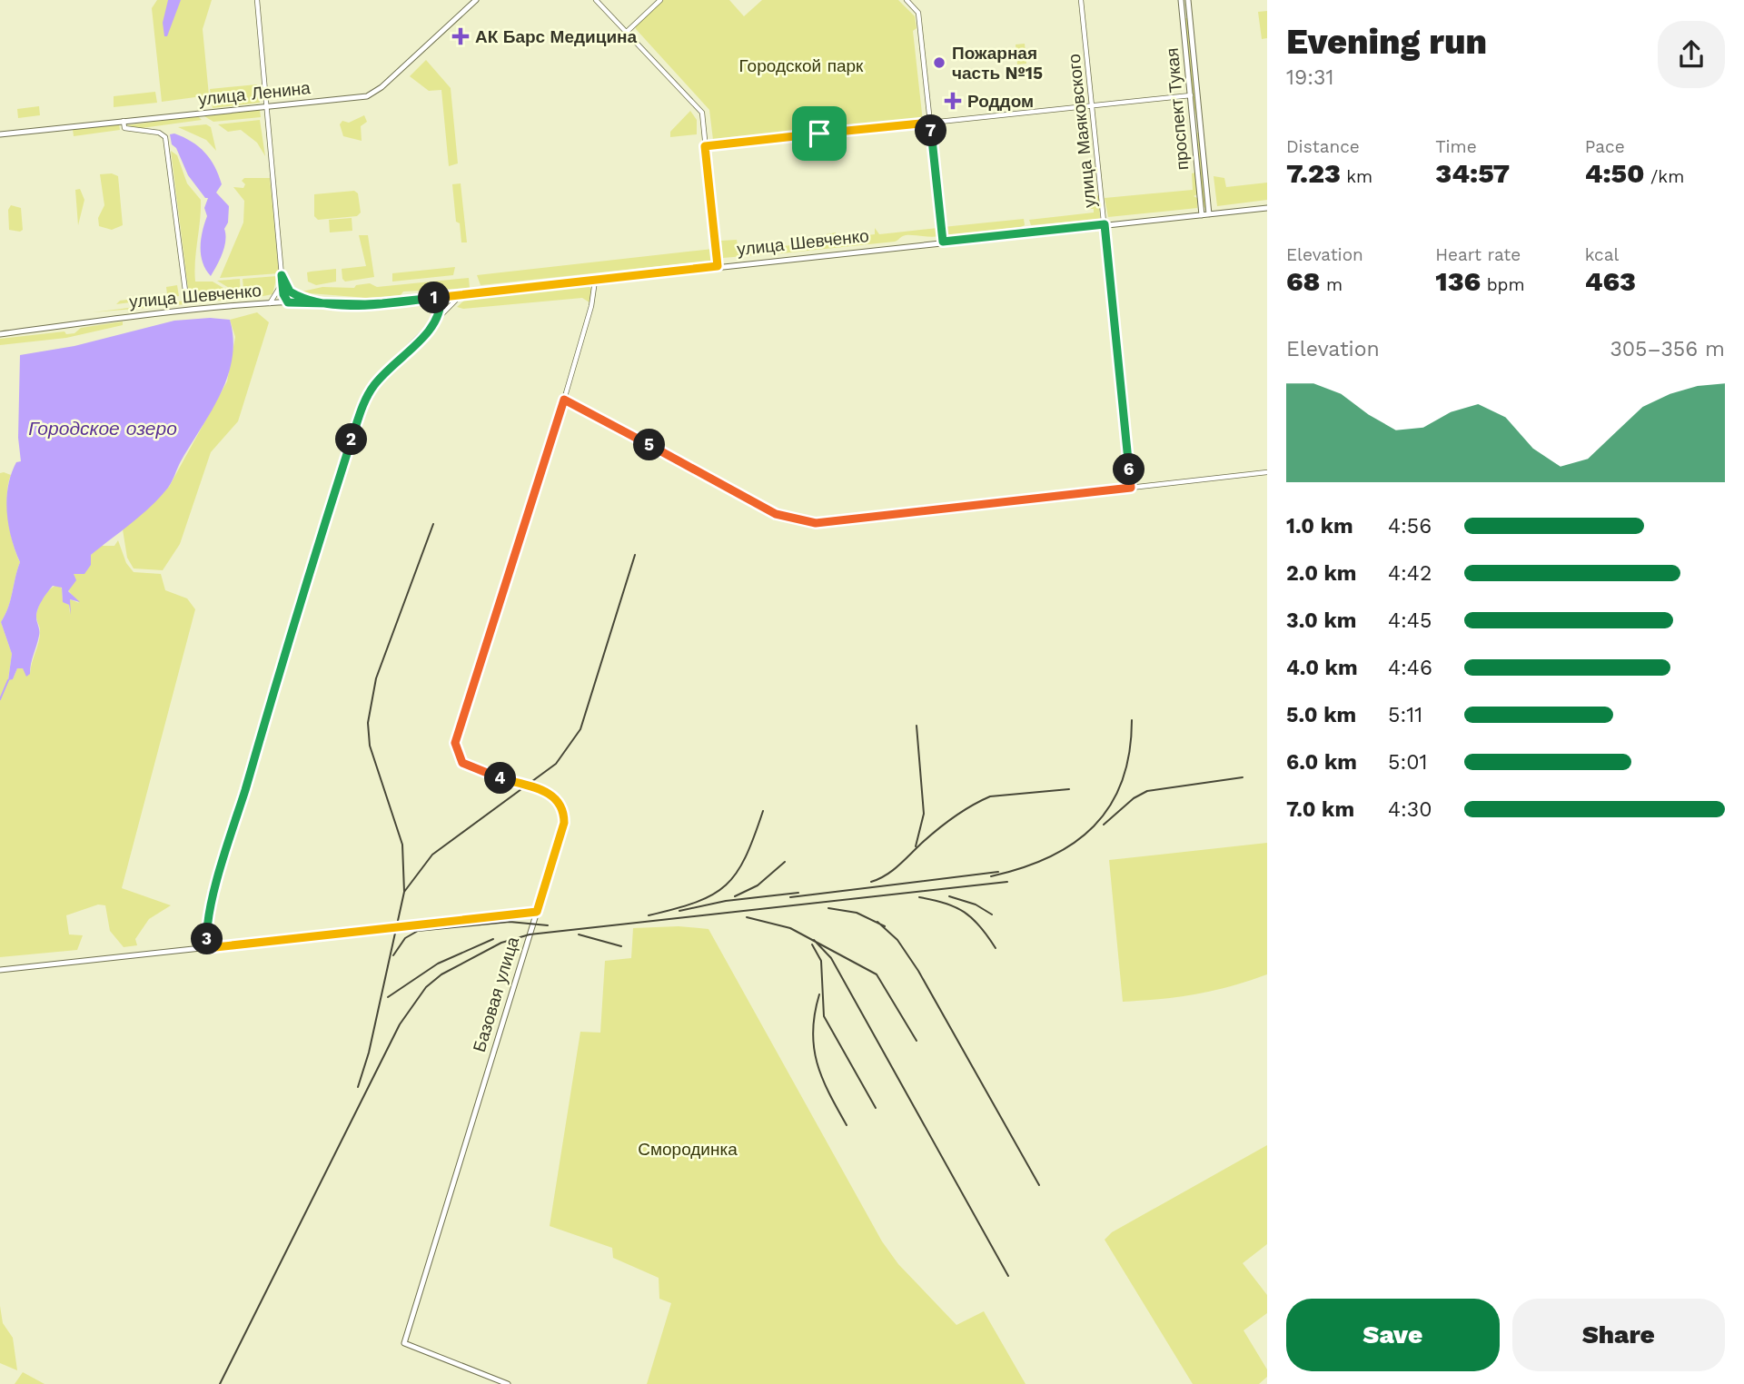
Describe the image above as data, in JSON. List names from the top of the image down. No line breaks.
{"streets":{"main road":["улица Ленина","проспект Тукая","улица Шевченко","Базовая улица"],"street":["улица Маяковского"]},"crossings":[["проспект Тукая","улица Шевченко"],["улица Маяковского","улица Шевченко"],["улица Шевченко","Базовая улица"]],"water":["Городское озеро"],"parks":["Городской парк","Смородинка"],"places":{"health":["АК Барс Медицина","Роддом"],"other":["Пожарная часть №15"]},"page":{"heading":["Evening run","19:31"],"stats":[["Distance","7.23 km"],["Time","34:57"],["Pace","4:50 /km"],["Elevation","68 m"],["Heart rate","136 bpm"],["kcal","463"]],"pins":["7","1","2","5","6","4","3"],"chart":["Elevation","305–356 m"],"list":[{"name":"1.0 km","note":"4:56"},{"name":"2.0 km","note":"4:42"},{"name":"3.0 km","note":"4:45"},{"name":"4.0 km","note":"4:46"},{"name":"5.0 km","note":"5:11"},{"name":"6.0 km","note":"5:01"},{"name":"7.0 km","note":"4:30"}],"buttons":["Save","Share"]}}
